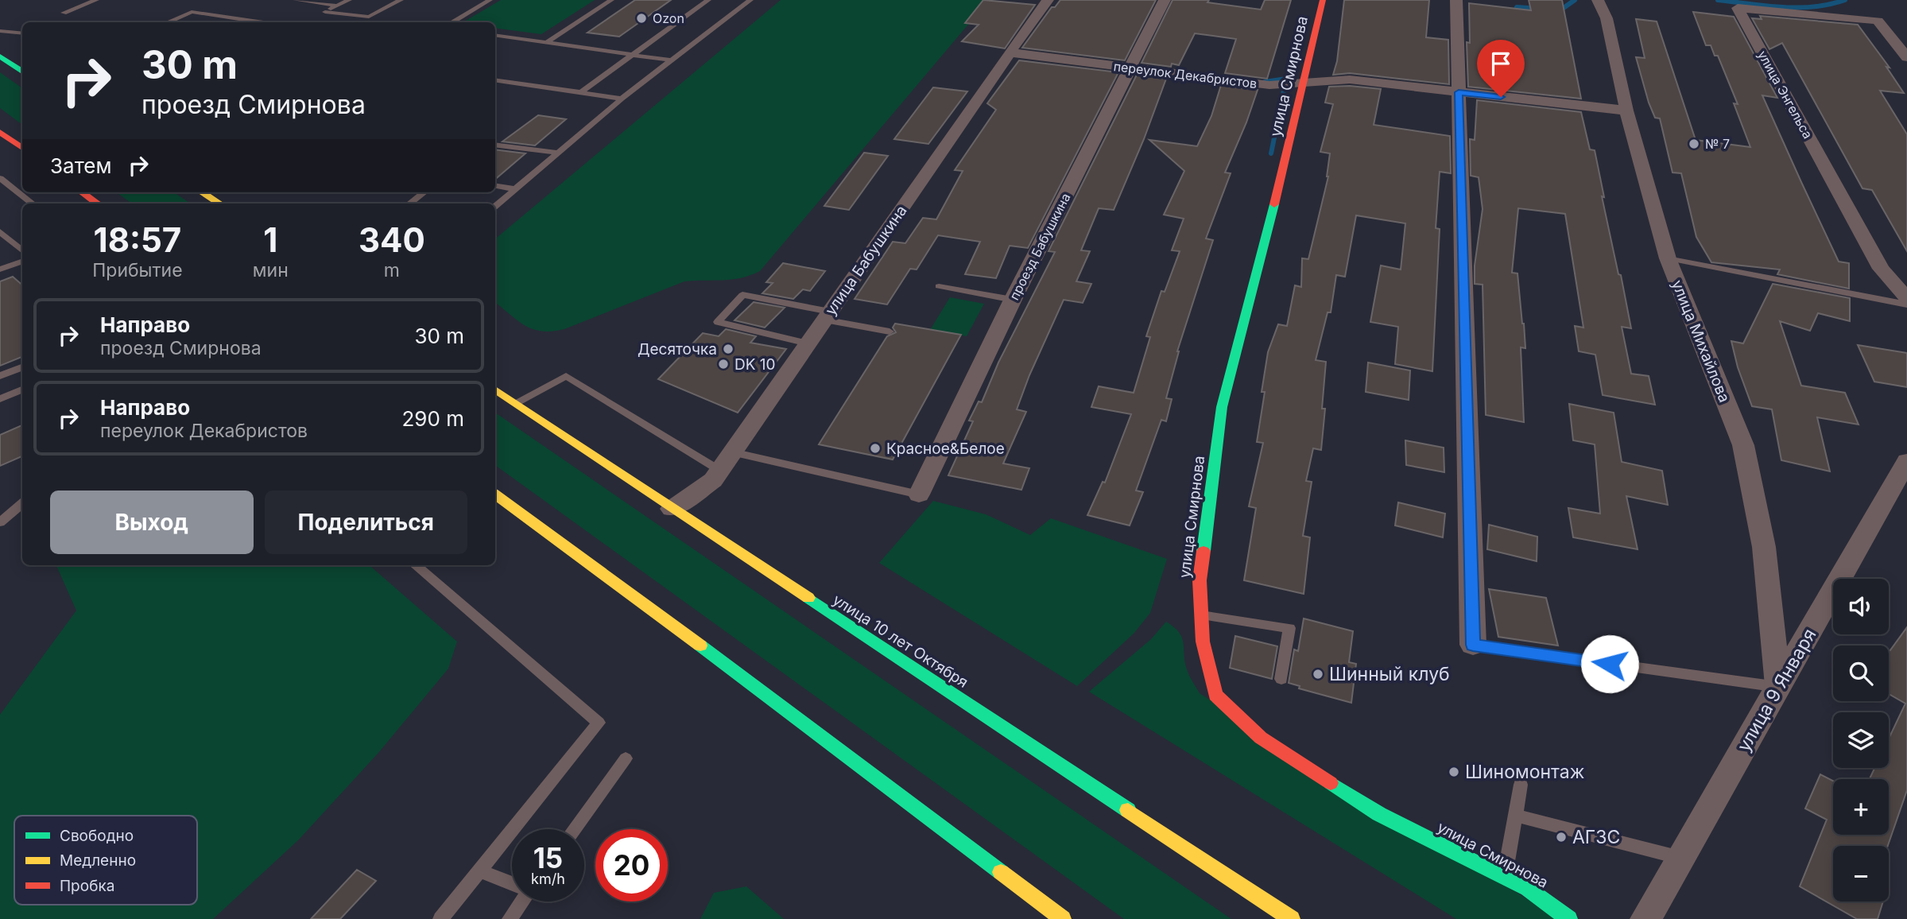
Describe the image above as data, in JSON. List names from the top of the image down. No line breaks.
{"streets":{"main road":["улица Смирнова","улица 10 лет Октября"],"street":["переулок Декабристов","улица Энгельса","проезд Бабушкина","улица Бабушкина","улица Михайлова","улица 9 Января"]},"crossings":[["переулок Декабристов","улица Смирнова"],["переулок Декабристов","проезд Бабушкина"],["переулок Декабристов","улица Бабушкина"],["переулок Декабристов","улица Михайлова"],["улица Бабушкина","улица 10 лет Октября"],["улица Михайлова","улица 9 Января"]],"places":["Ozon","№ 7","Десяточка","DK 10","Красное&Белое","Шинный клуб","Шиномонтаж","АГЗС"],"legend":["Свободно","Медленно","Пробка"],"page":{"turn":["30 m","проезд Смирнова"],"then":"Затем","eta":["18:57","Прибытие","1","мин","340","m"],"list":[{"name":"Направо","note":"проезд Смирнова","value":"30 m"},{"name":"Направо","note":"переулок Декабристов","value":"290 m"}],"buttons":["Выход","Поделиться"],"map_buttons":["+","−"],"speed":"15 km/h","limit":"20"}}
